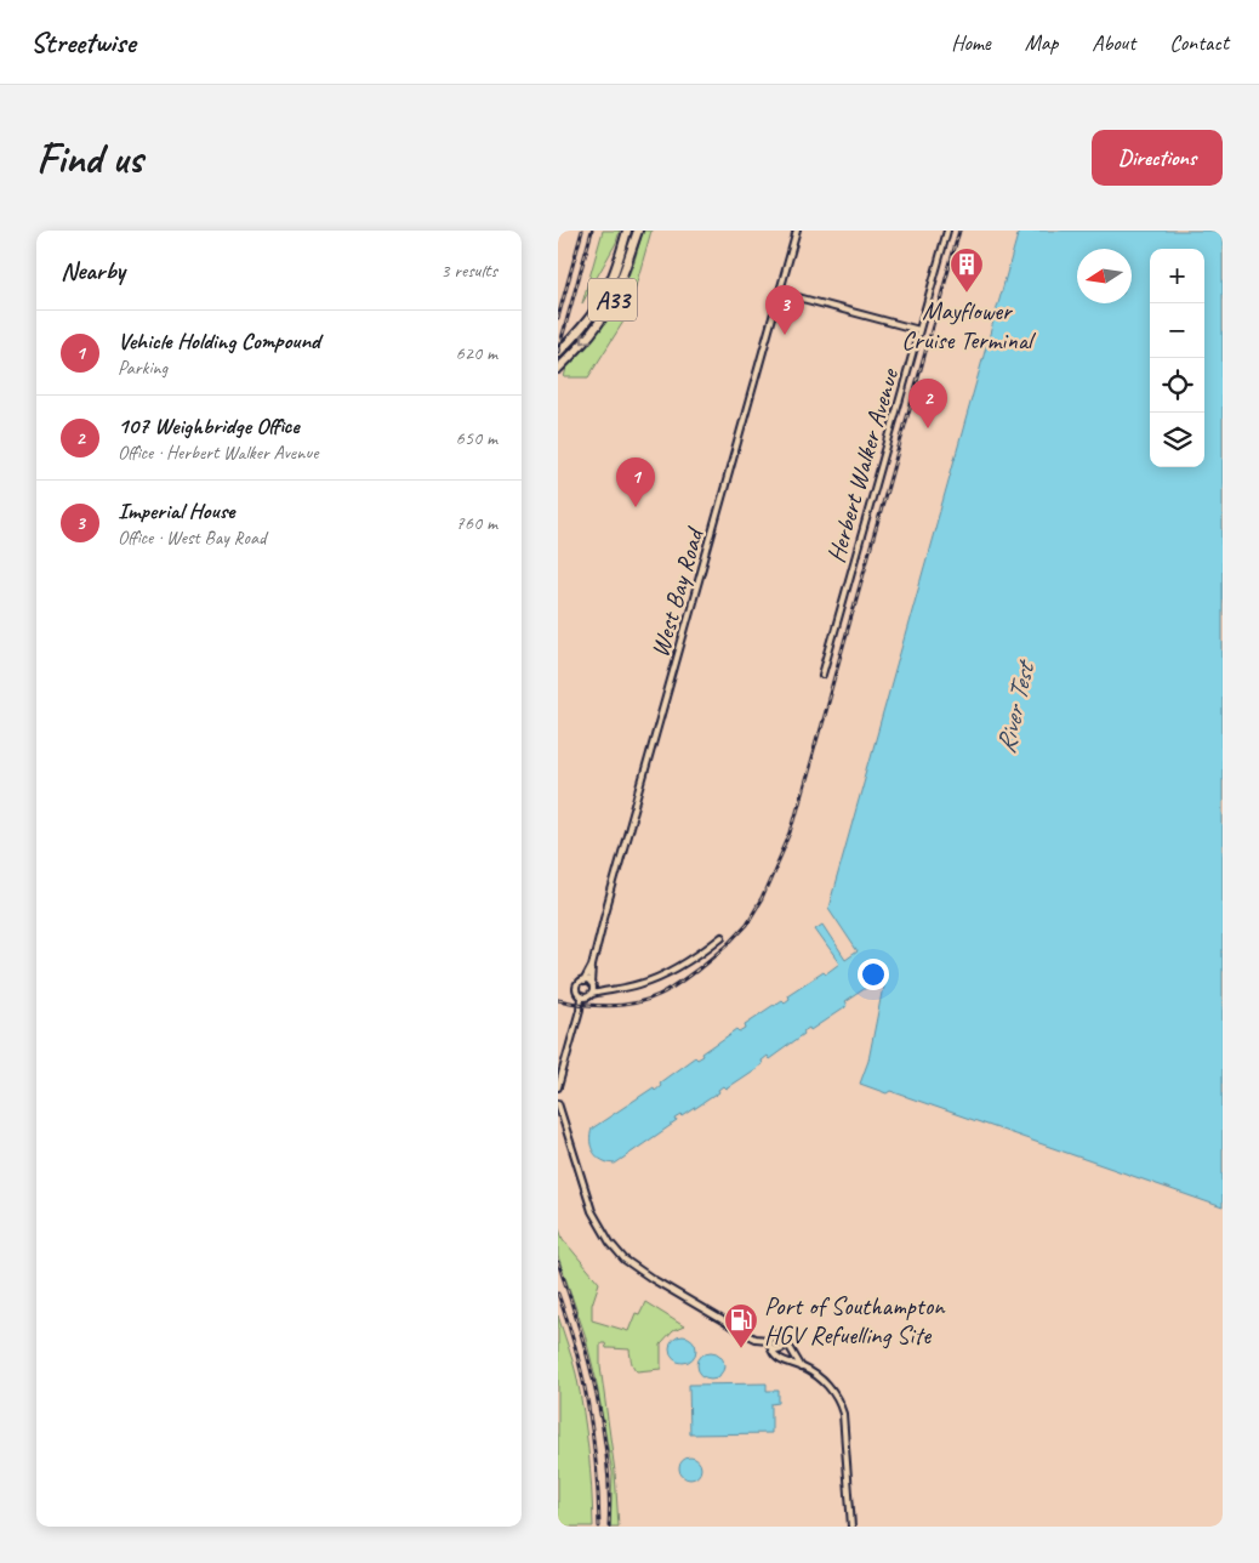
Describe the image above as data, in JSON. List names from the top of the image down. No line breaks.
{"streets":{"highway":["A33"],"street":["Herbert Walker Avenue","West Bay Road"]},"water":["River Test"],"places":{"building":["Mayflower Cruise Terminal"],"fuel station":["Port of Southampton HGV Refuelling Site"]},"north":"left","page":{"header":"Streetwise","nav":["Home","Map","About","Contact"],"buttons":"Directions","title":"Find us","heading":["Nearby","3 results"],"map_buttons":["+","−"],"pins":["3","2","1"],"list":[{"mark":"1","name":"Vehicle Holding Compound","note":"Parking","value":"620 m"},{"mark":"2","name":"107 Weighbridge Office","note":"Office · Herbert Walker Avenue","value":"650 m"},{"mark":"3","name":"Imperial House","note":"Office · West Bay Road","value":"760 m"}]}}
